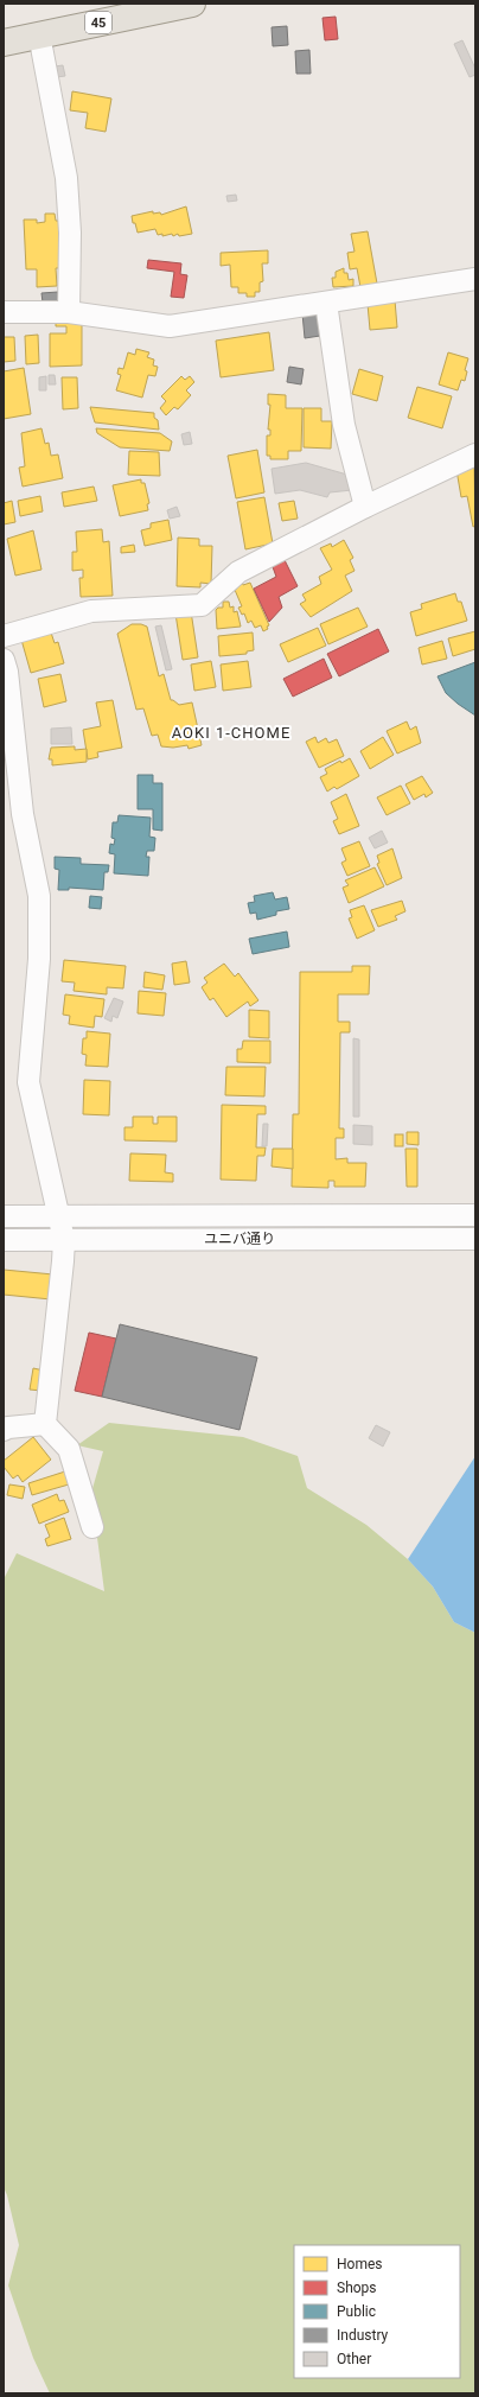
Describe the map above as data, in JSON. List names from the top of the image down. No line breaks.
{"streets":{"main road":["45"],"street":["ユニバ通り"]},"districts":["AOKI 1-CHOME"],"legend":["Homes","Shops","Public","Industry","Other"]}
